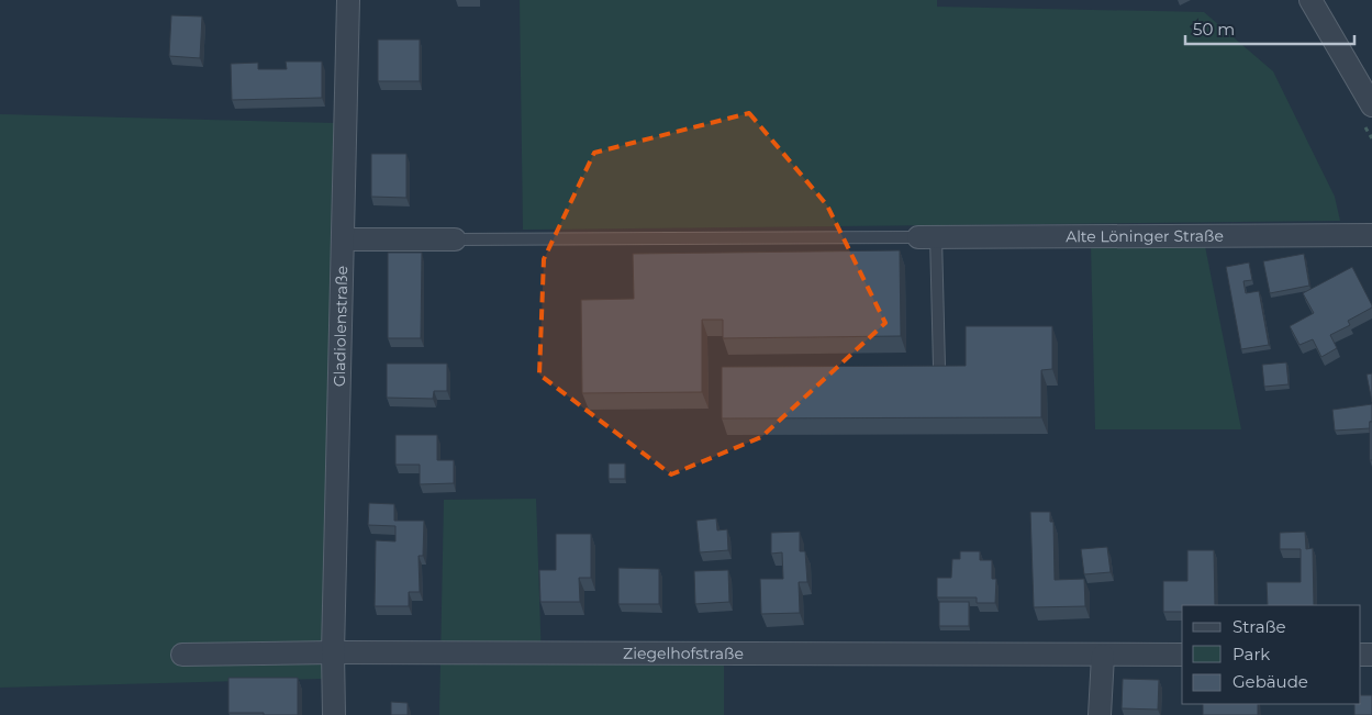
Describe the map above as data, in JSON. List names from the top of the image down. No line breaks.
{"streets":{"street":["Alte Löninger Straße","Gladiolenstraße","Ziegelhofstraße"]},"crossings":[["Gladiolenstraße","Ziegelhofstraße"]],"legend":["Straße","Park","Gebäude"],"scale_bar":"50 m"}
